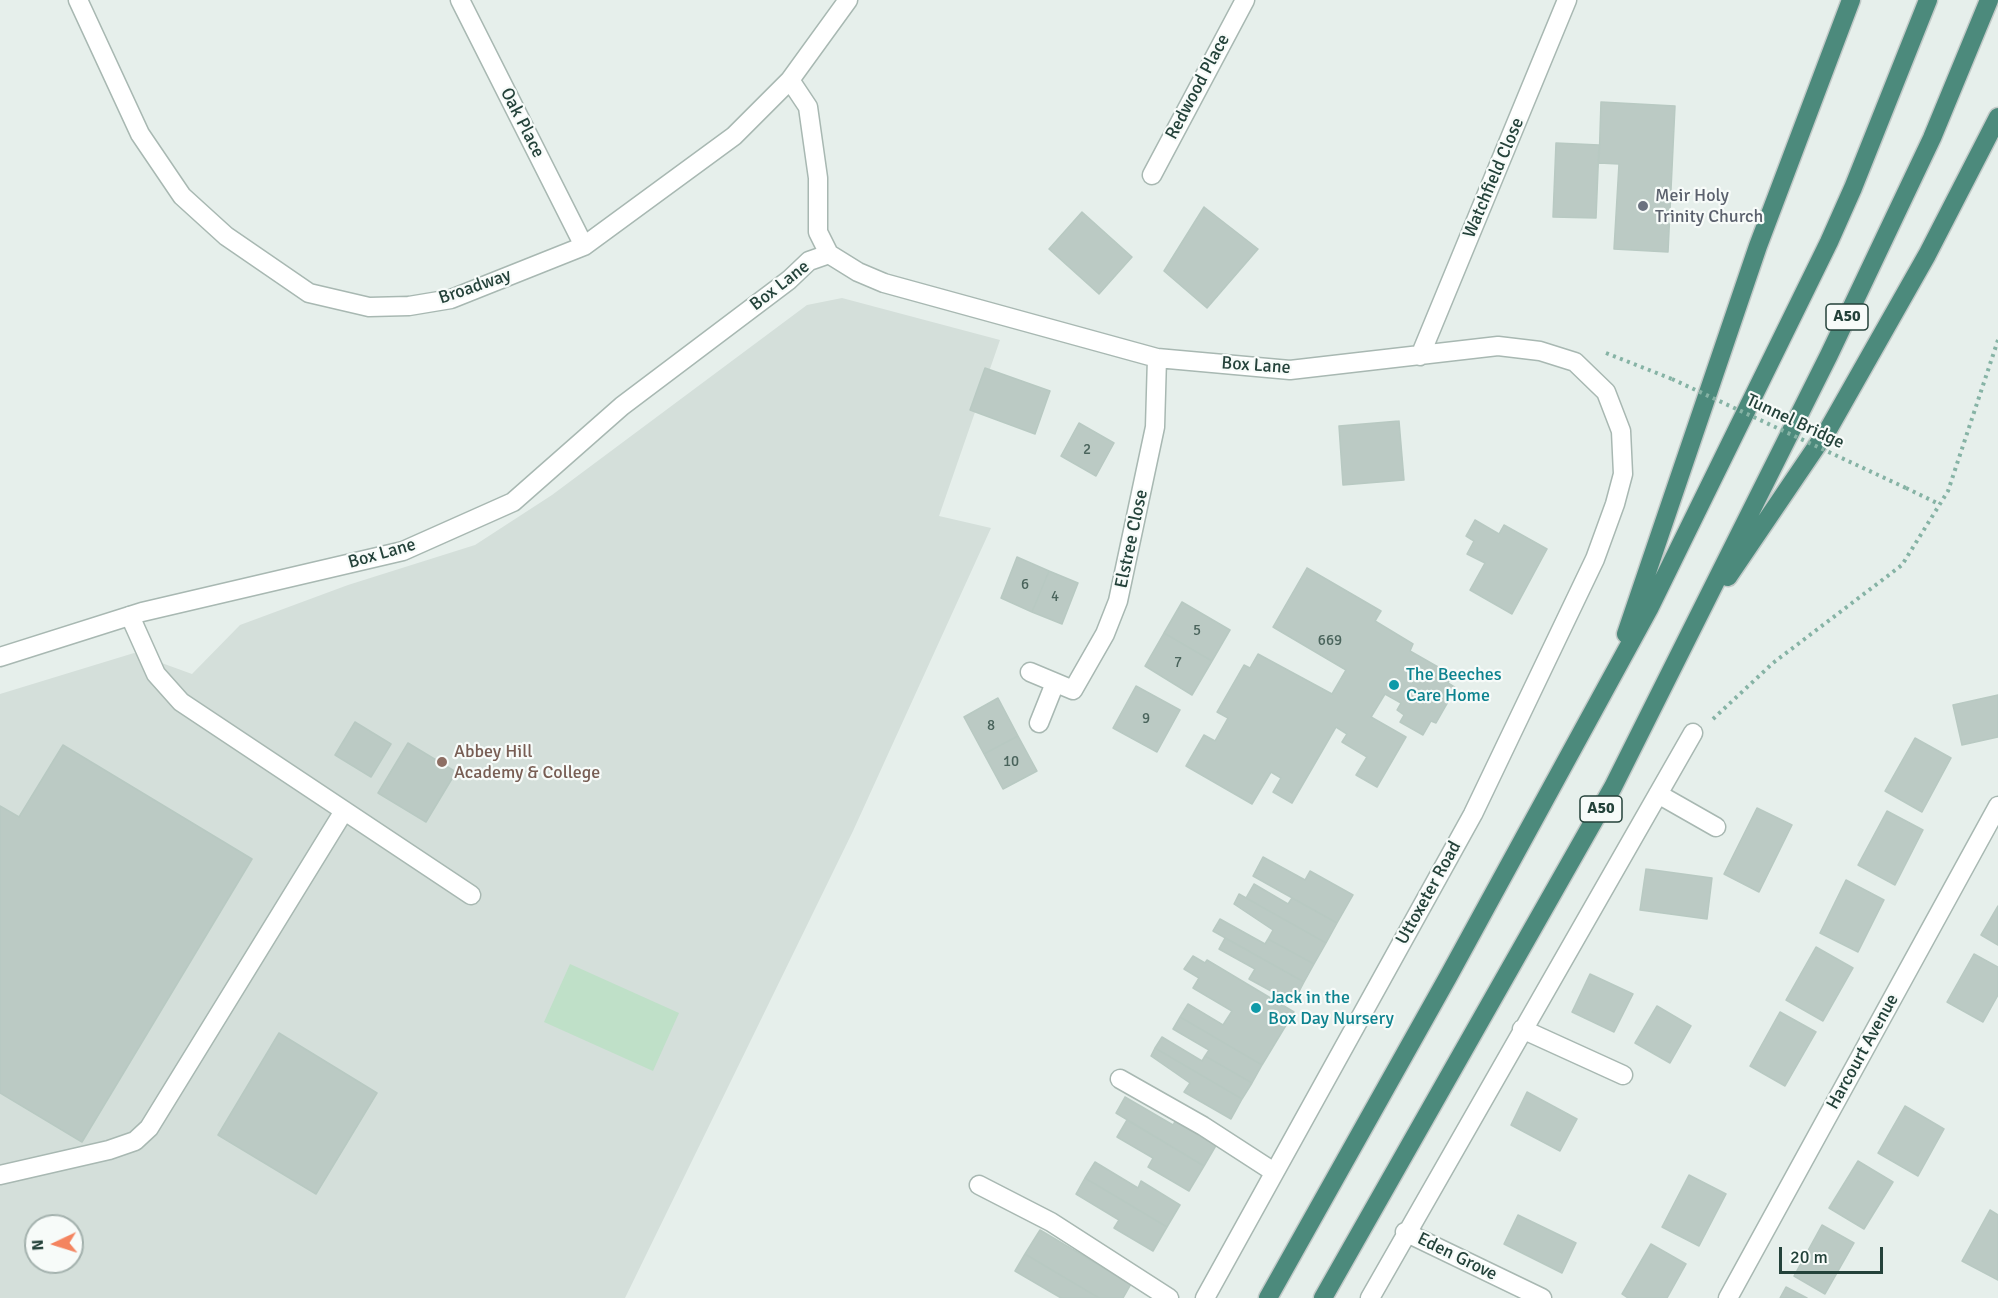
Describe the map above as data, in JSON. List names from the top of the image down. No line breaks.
{"streets":{"highway":["A50"],"street":["Redwood Place","Oak Place","Watchfield Close","Box Lane","Broadway","Elstree Close","Uttoxeter Road","Harcourt Avenue","Eden Grove"],"path":["Tunnel Bridge"]},"crossings":[["Oak Place","Broadway"],["Watchfield Close","Box Lane"],["Box Lane","Elstree Close"],["Box Lane","Uttoxeter Road"]],"places":["Meir Holy Trinity Church","The Beeches Care Home","Abbey Hill Academy & College","Jack in the Box Day Nursery"],"house_numbers":["2","6","4","5","669","7","9","8","10"],"scale_bar":"20 m","north":"left"}
